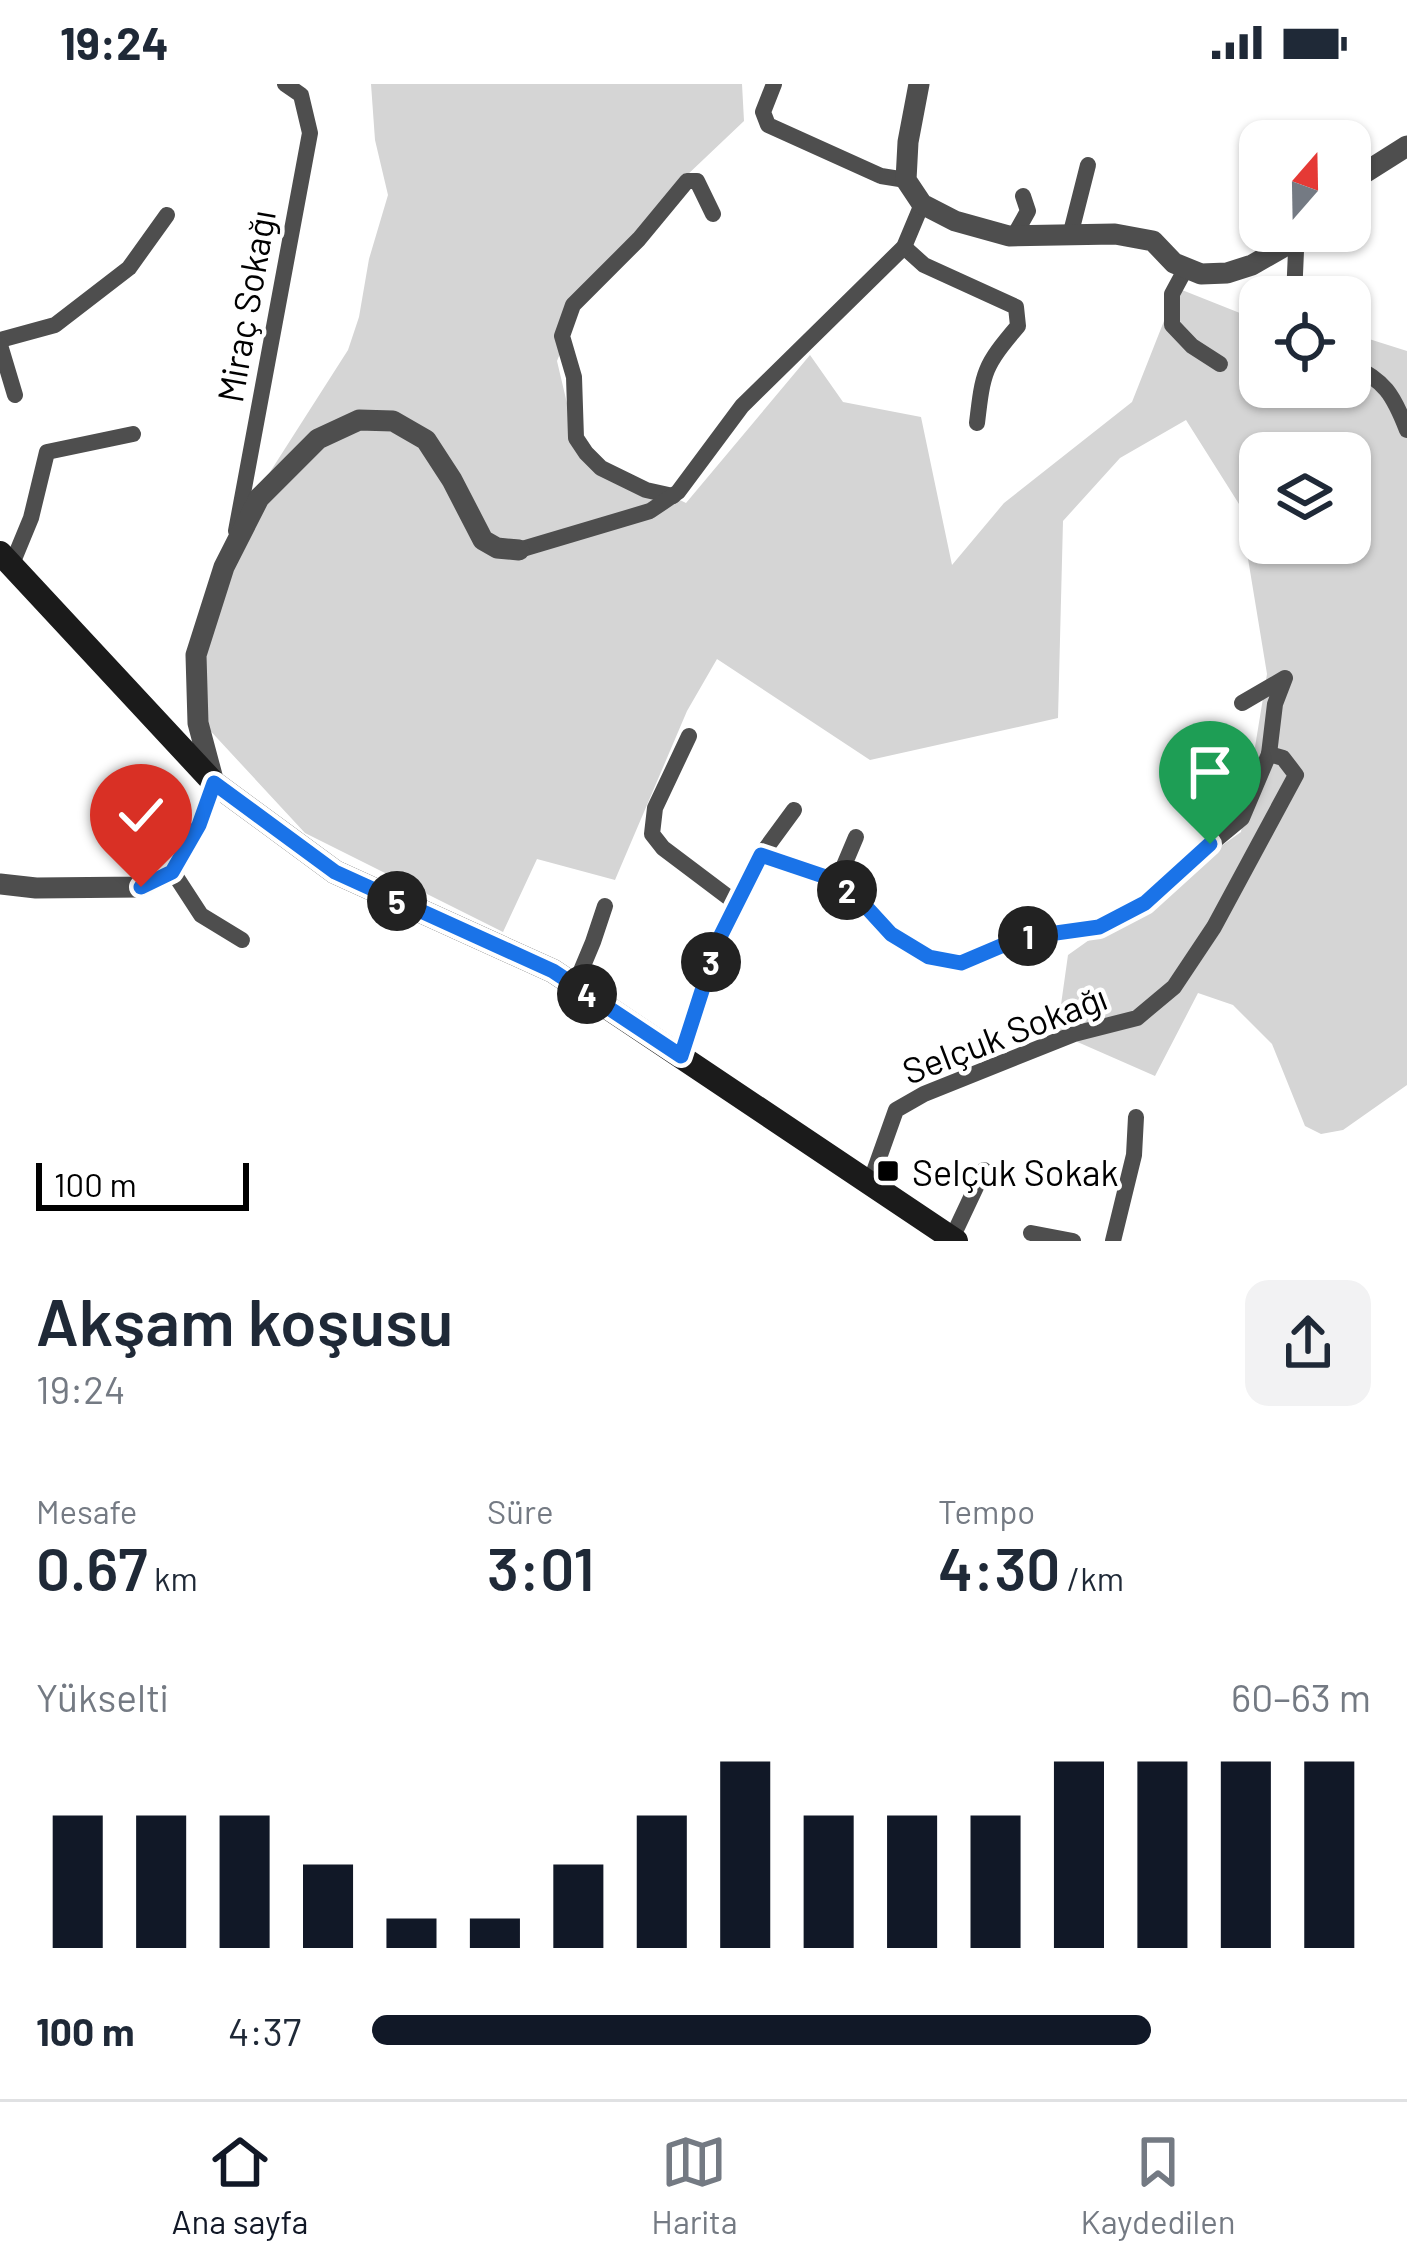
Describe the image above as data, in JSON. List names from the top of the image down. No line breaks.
{"streets":{"street":["Miraç Sokağı","Selçuk Sokağı"]},"places":{"transit":["Selçuk Sokak"]},"scale_bar":"100 m","north":"top","page":{"status":"19:24","pins":["2","5","1","3","4"],"scale":"100 m","heading":["Akşam koşusu","19:24"],"stats":[["Mesafe","0.67 km"],["Süre","3:01"],["Tempo","4:30 /km"]],"chart":["Yükselti","60–63 m"],"list":[{"name":"100 m","note":"4:37"}],"tabs":["Ana sayfa","Harita","Kaydedilen"]}}
